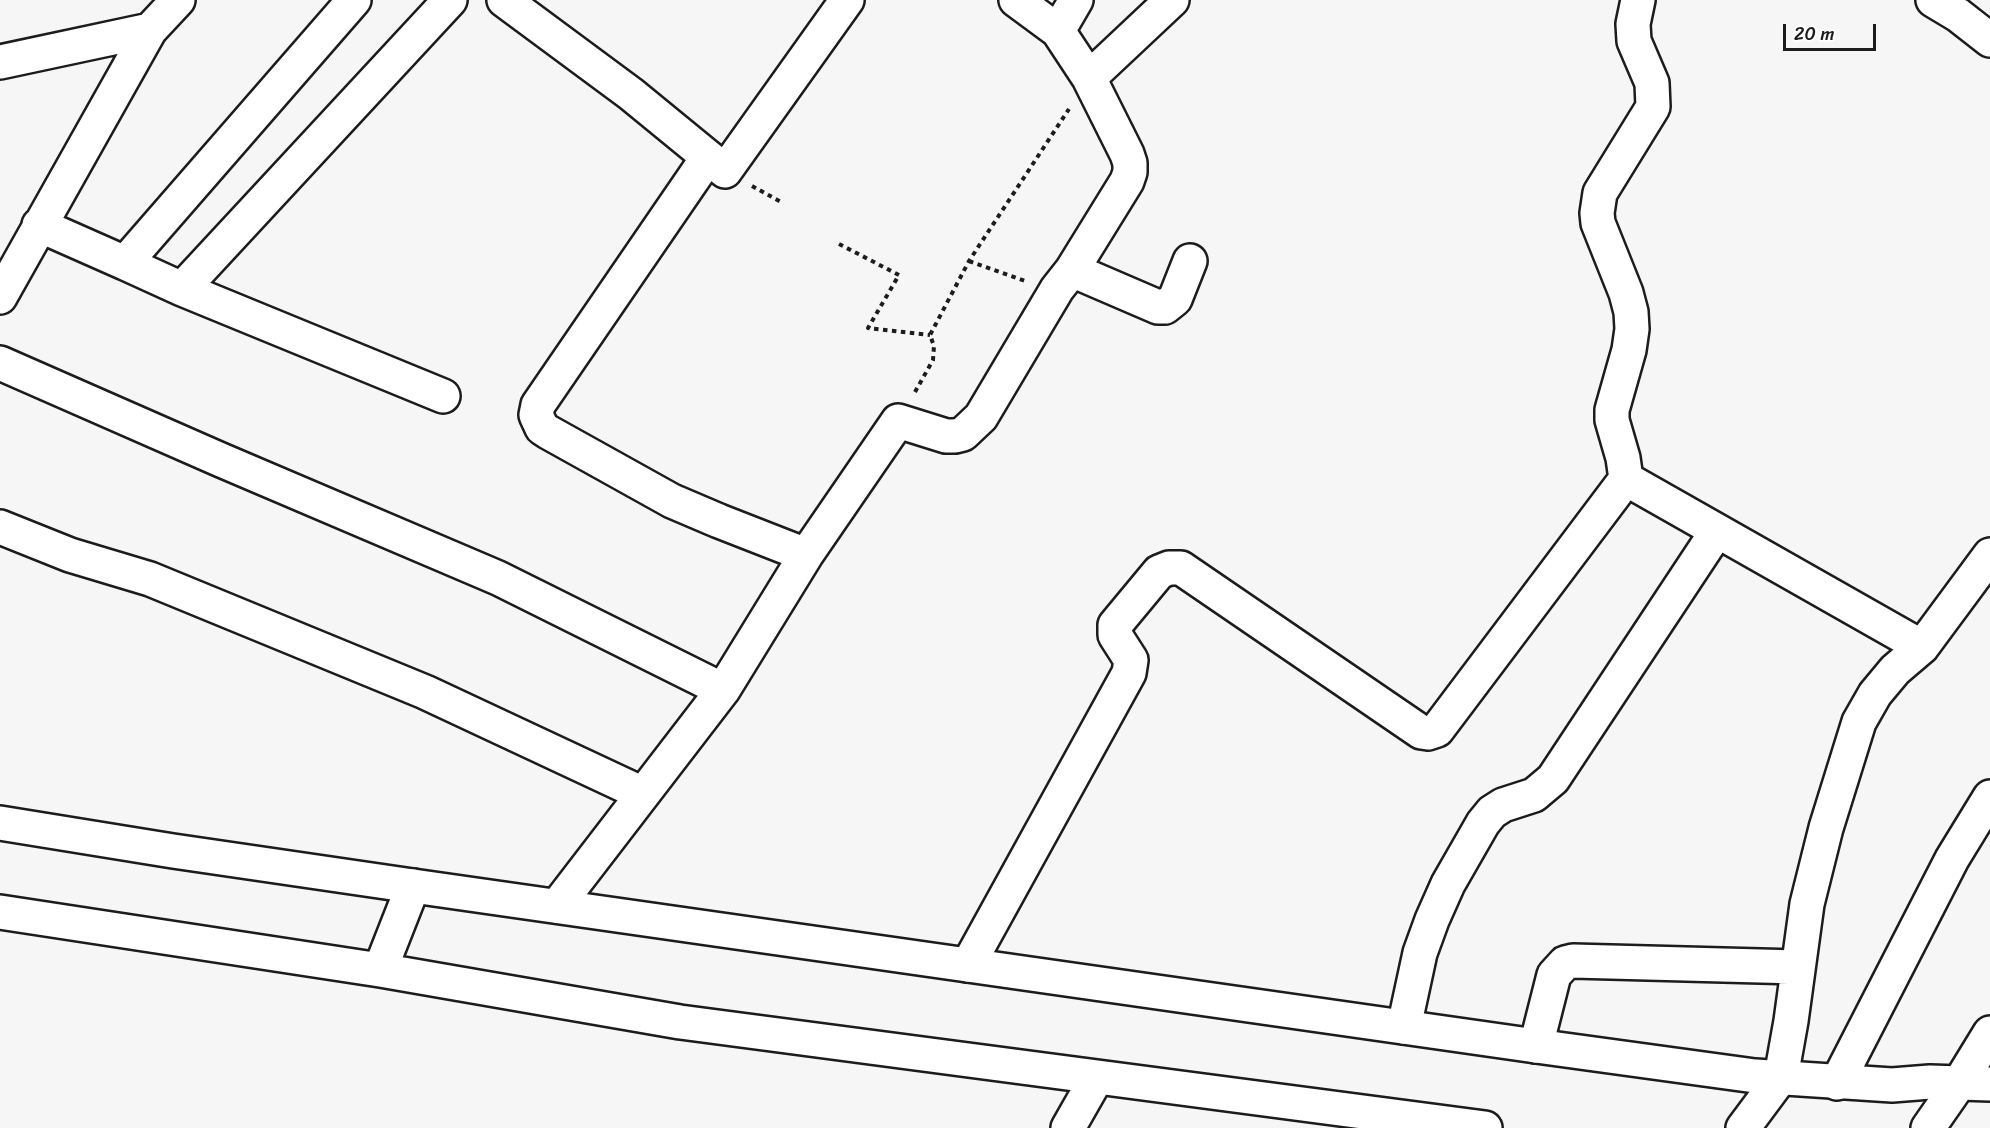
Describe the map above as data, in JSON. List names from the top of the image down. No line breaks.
{"scale_bar":"20 m"}
